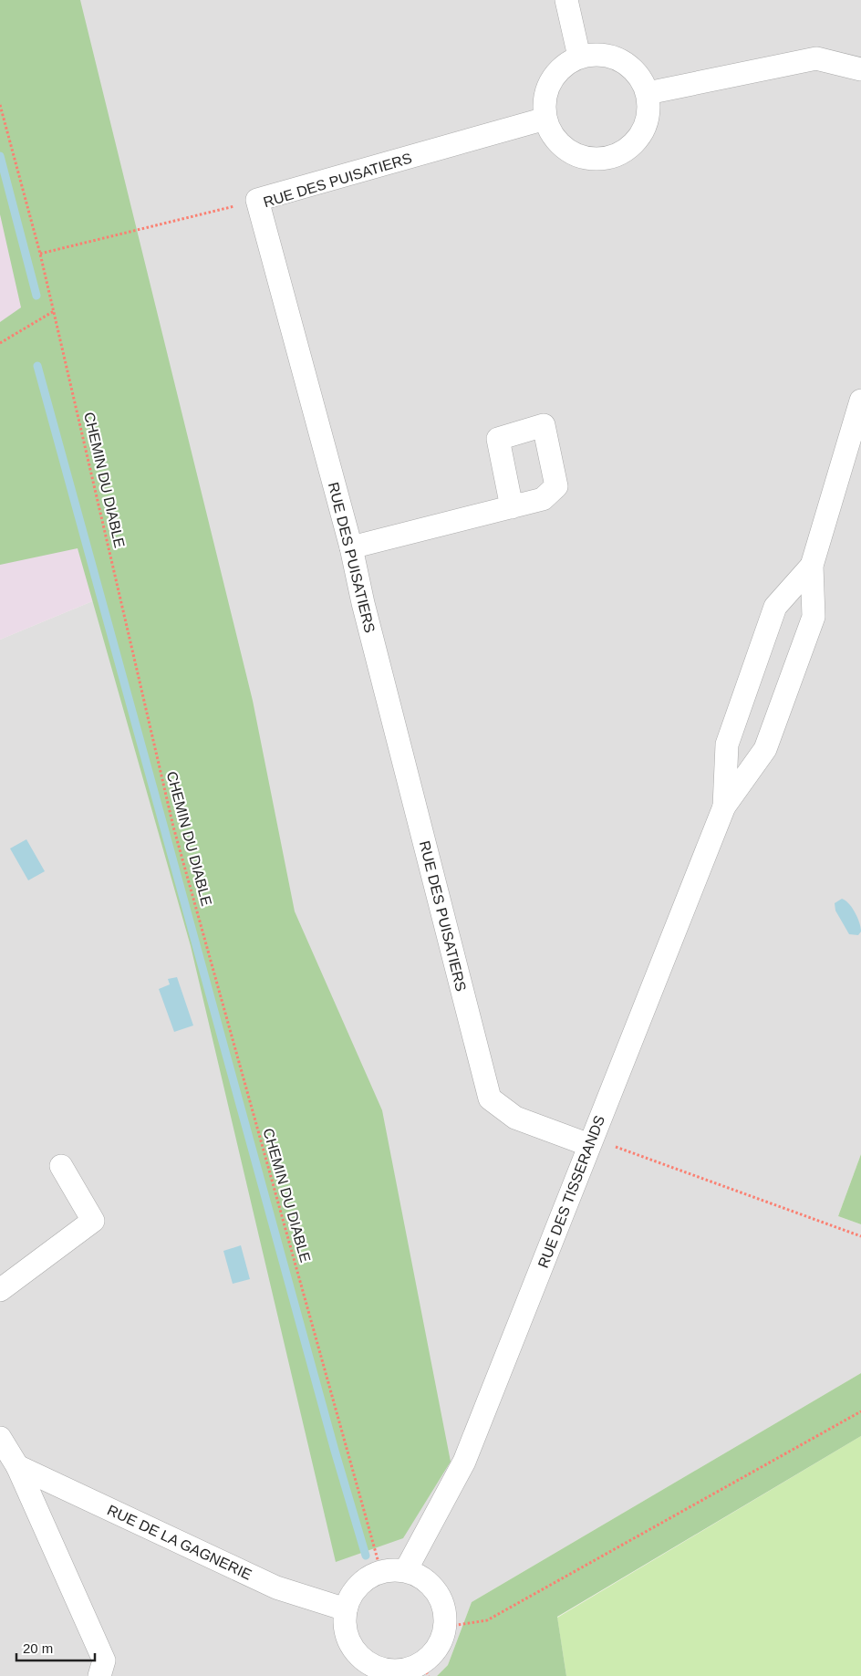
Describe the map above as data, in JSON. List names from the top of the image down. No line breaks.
{"streets":{"street":["RUE DES PUISATIERS","RUE DES TISSERANDS","RUE DE LA GAGNERIE"],"path":["CHEMIN DU DIABLE"]},"crossings":[["RUE DES PUISATIERS","RUE DES TISSERANDS"],["CHEMIN DU DIABLE","RUE DES TISSERANDS"],["CHEMIN DU DIABLE","RUE DE LA GAGNERIE"],["RUE DES TISSERANDS","RUE DE LA GAGNERIE"]],"scale_bar":"20 m"}
